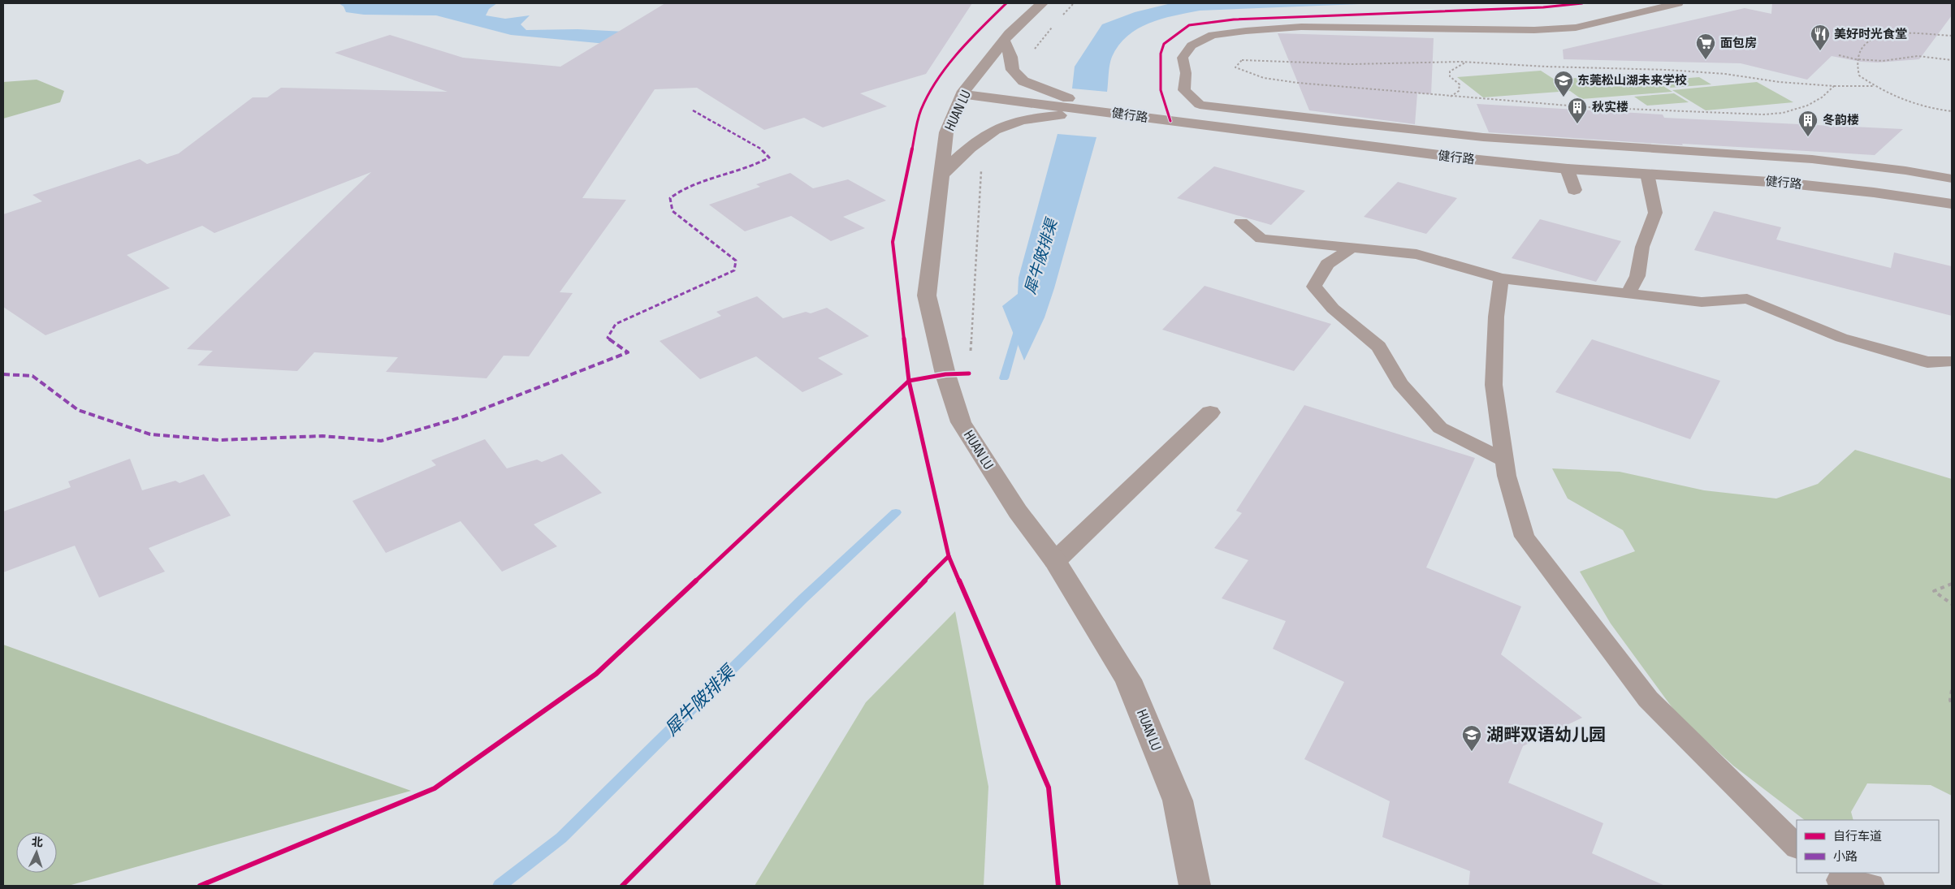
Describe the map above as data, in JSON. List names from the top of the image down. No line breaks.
{"streets":{"street":["HUAN LU","健行路"]},"crossings":[["HUAN LU","健行路"]],"water":["犀牛陂排渠"],"places":{"restaurant":["美好时光食堂"],"supermarket":["面包房"],"school or university":["东莞松山湖未来学校","湖畔双语幼儿园"],"building":["秋实楼","冬韵楼"]},"legend":["自行车道","小路"],"north":"top"}
